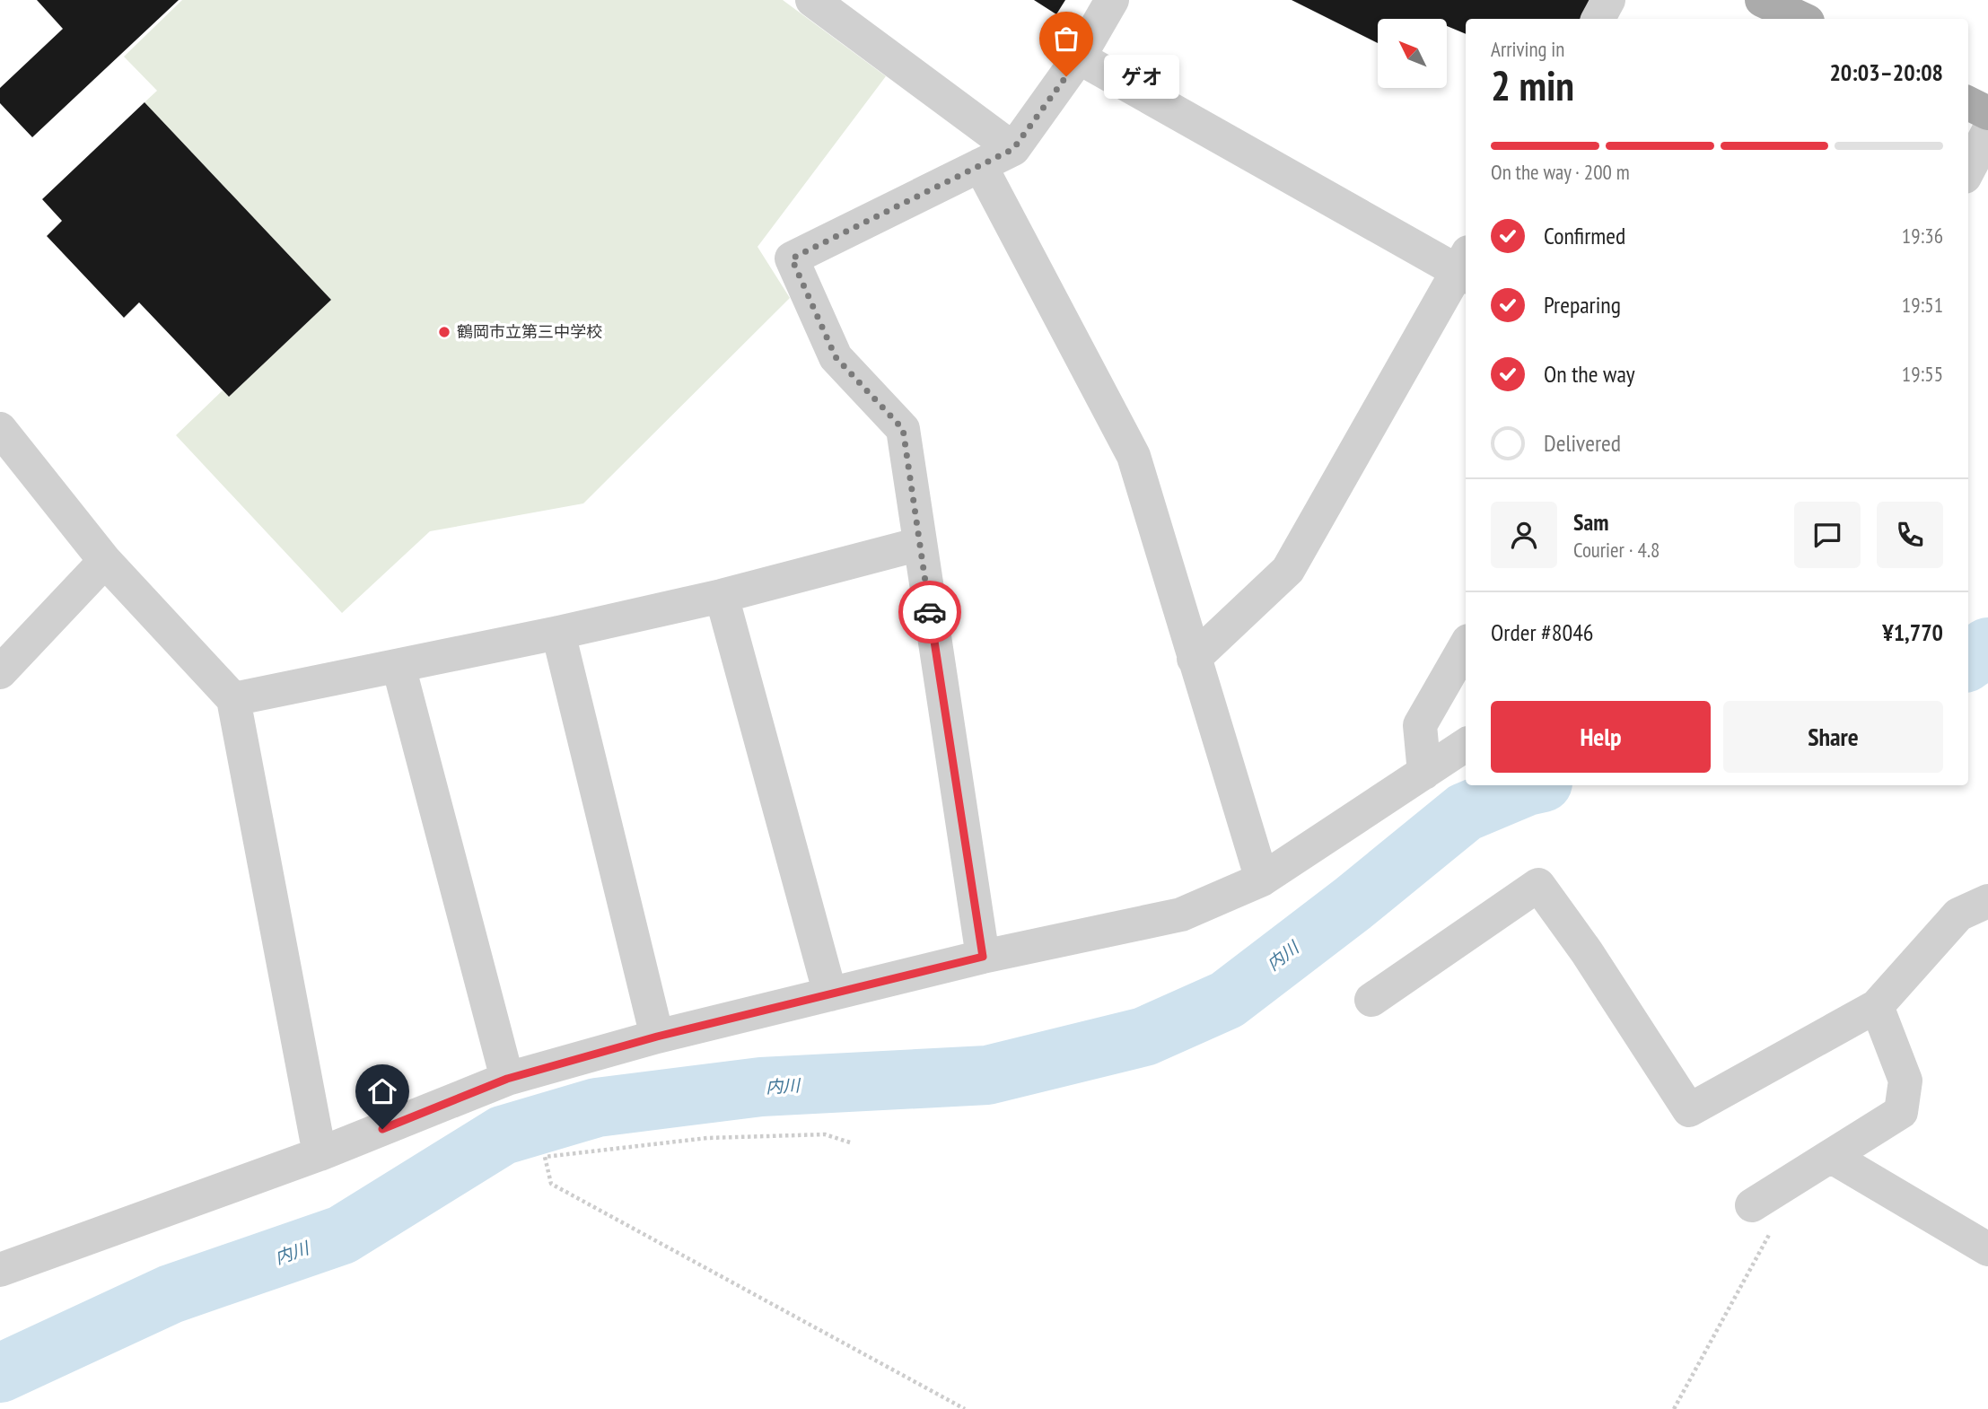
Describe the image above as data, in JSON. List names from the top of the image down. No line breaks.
{"water":["内川"],"places":["ゲオ","鶴岡市立第三中学校"],"north":"top left","page":{"heading":["2 min","Arriving in","20:03–20:08"],"panel":["Sam","Courier · 4.8","Order #8046","¥1,770"],"bubble":"ゲオ","bar":"On the way · 200 m","list":[["Confirmed","19:36"],["Preparing","19:51"],["On the way","19:55"],"Delivered"],"buttons":["Help","Share"]}}
